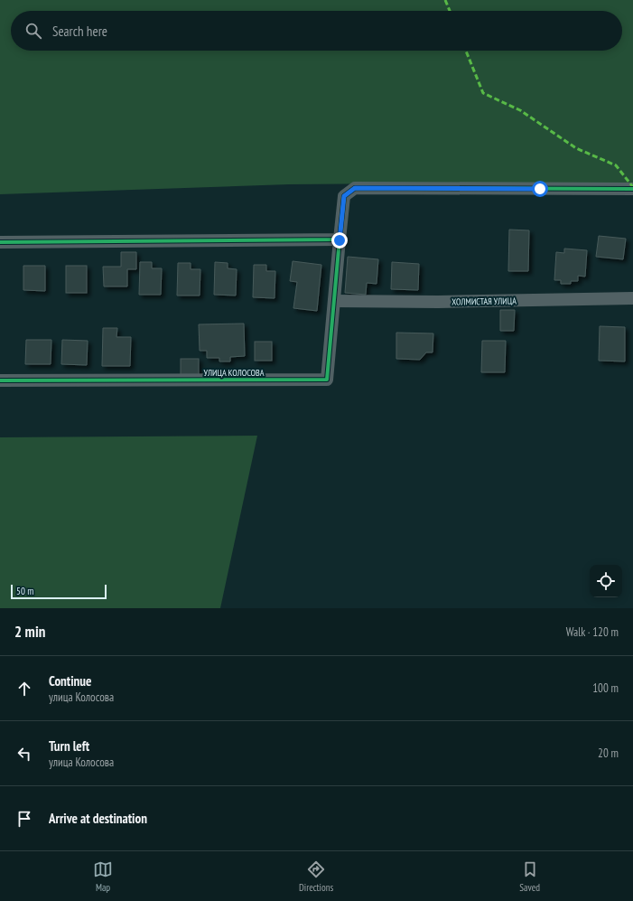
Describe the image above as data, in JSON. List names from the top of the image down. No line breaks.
{"streets":{"street":["ХОЛМИСТАЯ УЛИЦА","УЛИЦА КОЛОСОВА"]},"crossings":[["ХОЛМИСТАЯ УЛИЦА","УЛИЦА КОЛОСОВА"]],"scale_bar":"50 m","page":{"search":"Search here","scale":"50 m","heading":["2 min","Walk · 120 m"],"list":[["Continue","улица Колосова","100 m"],["Turn left","улица Колосова","20 m"],"Arrive at destination"],"nav":["Map","Directions","Saved"]}}
